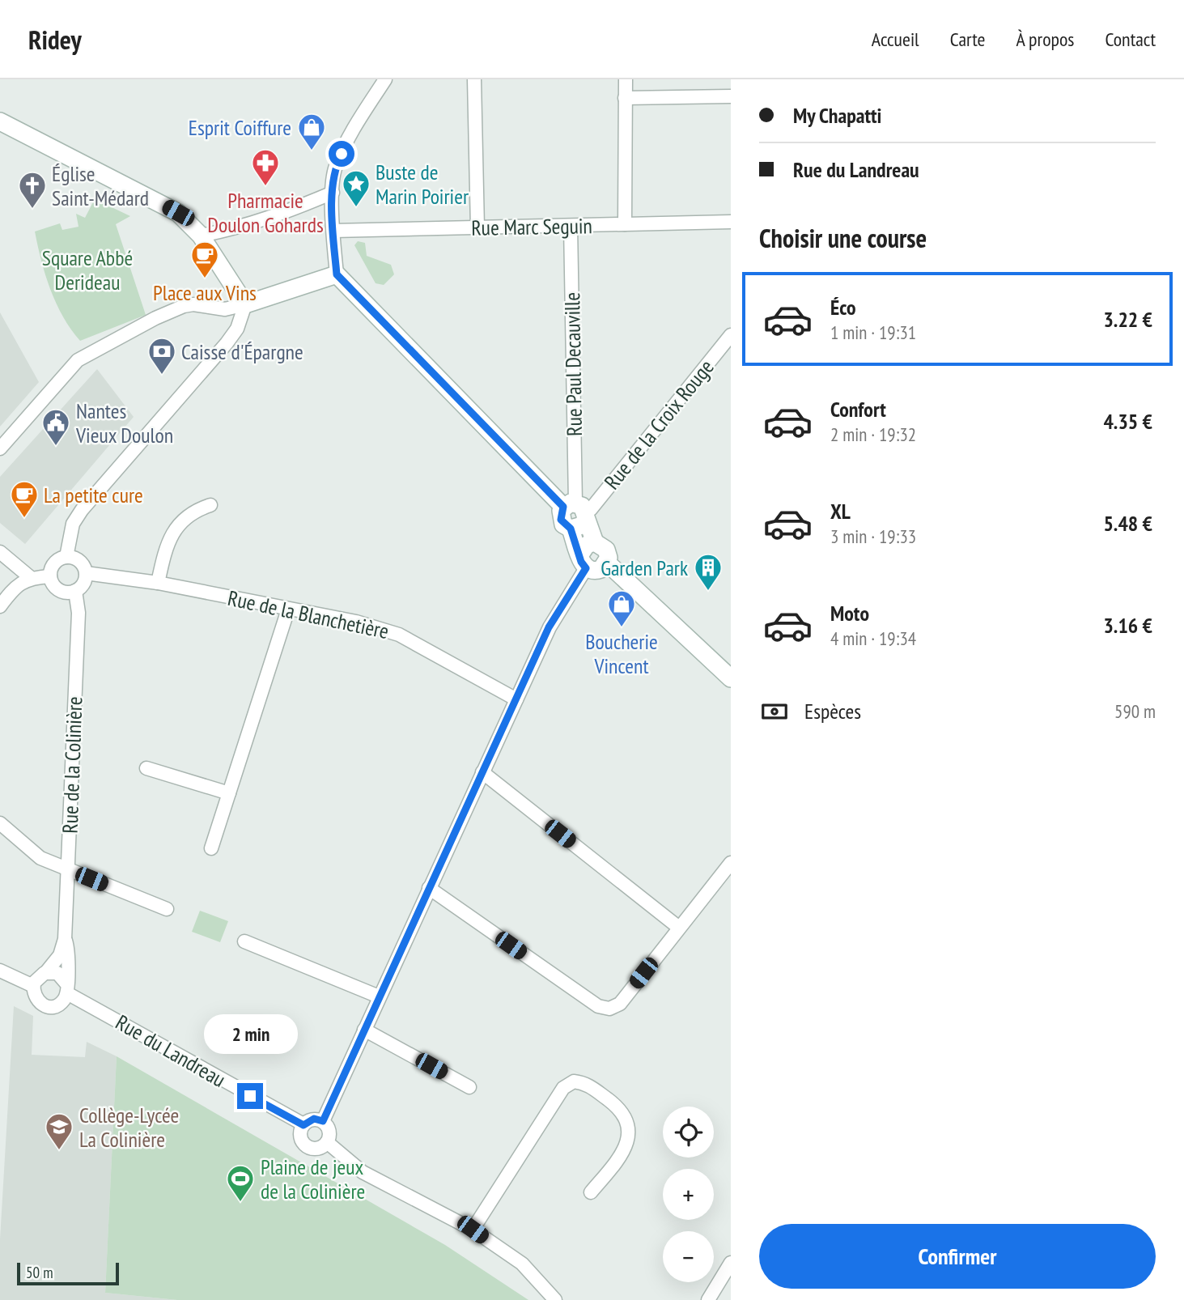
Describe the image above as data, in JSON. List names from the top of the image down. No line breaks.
{"streets":{"street":["Rue Marc Seguin","Rue Paul Decauville","Rue de la Croix Rouge","Rue de la Blanchetière","Rue de la Colinière","Rue du Landreau"]},"crossings":[["Rue Marc Seguin","Rue Paul Decauville"],["Rue Paul Decauville","Rue de la Croix Rouge"],["Rue de la Blanchetière","Rue de la Colinière"],["Rue de la Colinière","Rue du Landreau"]],"parks":["Square Abbé Derideau"],"places":{"shop":["Esprit Coiffure","Boucherie Vincent"],"pharmacy":["Pharmacie Doulon Gohards"],"place":["Buste de Marin Poirier"],"church":["Église Saint-Médard"],"cafe":["Place aux Vins","La petite cure"],"bank":["Caisse d'Épargne"],"public building":["Nantes Vieux Doulon"],"building":["Garden Park"],"school or university":["Collège-Lycée La Colinière"],"sports":["Plaine de jeux de la Colinière"]},"scale_bar":"50 m","page":{"header":"Ridey","nav":["Accueil","Carte","À propos","Contact"],"banner":["My Chapatti","Rue du Landreau"],"heading":"Choisir une course","list":[{"name":"Éco","note":"1 min · 19:31","value":"3.22 €"},{"name":"Confort","note":"2 min · 19:32","value":"4.35 €"},{"name":"XL","note":"3 min · 19:33","value":"5.48 €"},{"name":"Moto","note":"4 min · 19:34","value":"3.16 €"}],"pay":["Espèces","590 m"],"bubble":"2 min","map_buttons":["+","−"],"buttons":"Confirmer","scale":"50 m"}}
